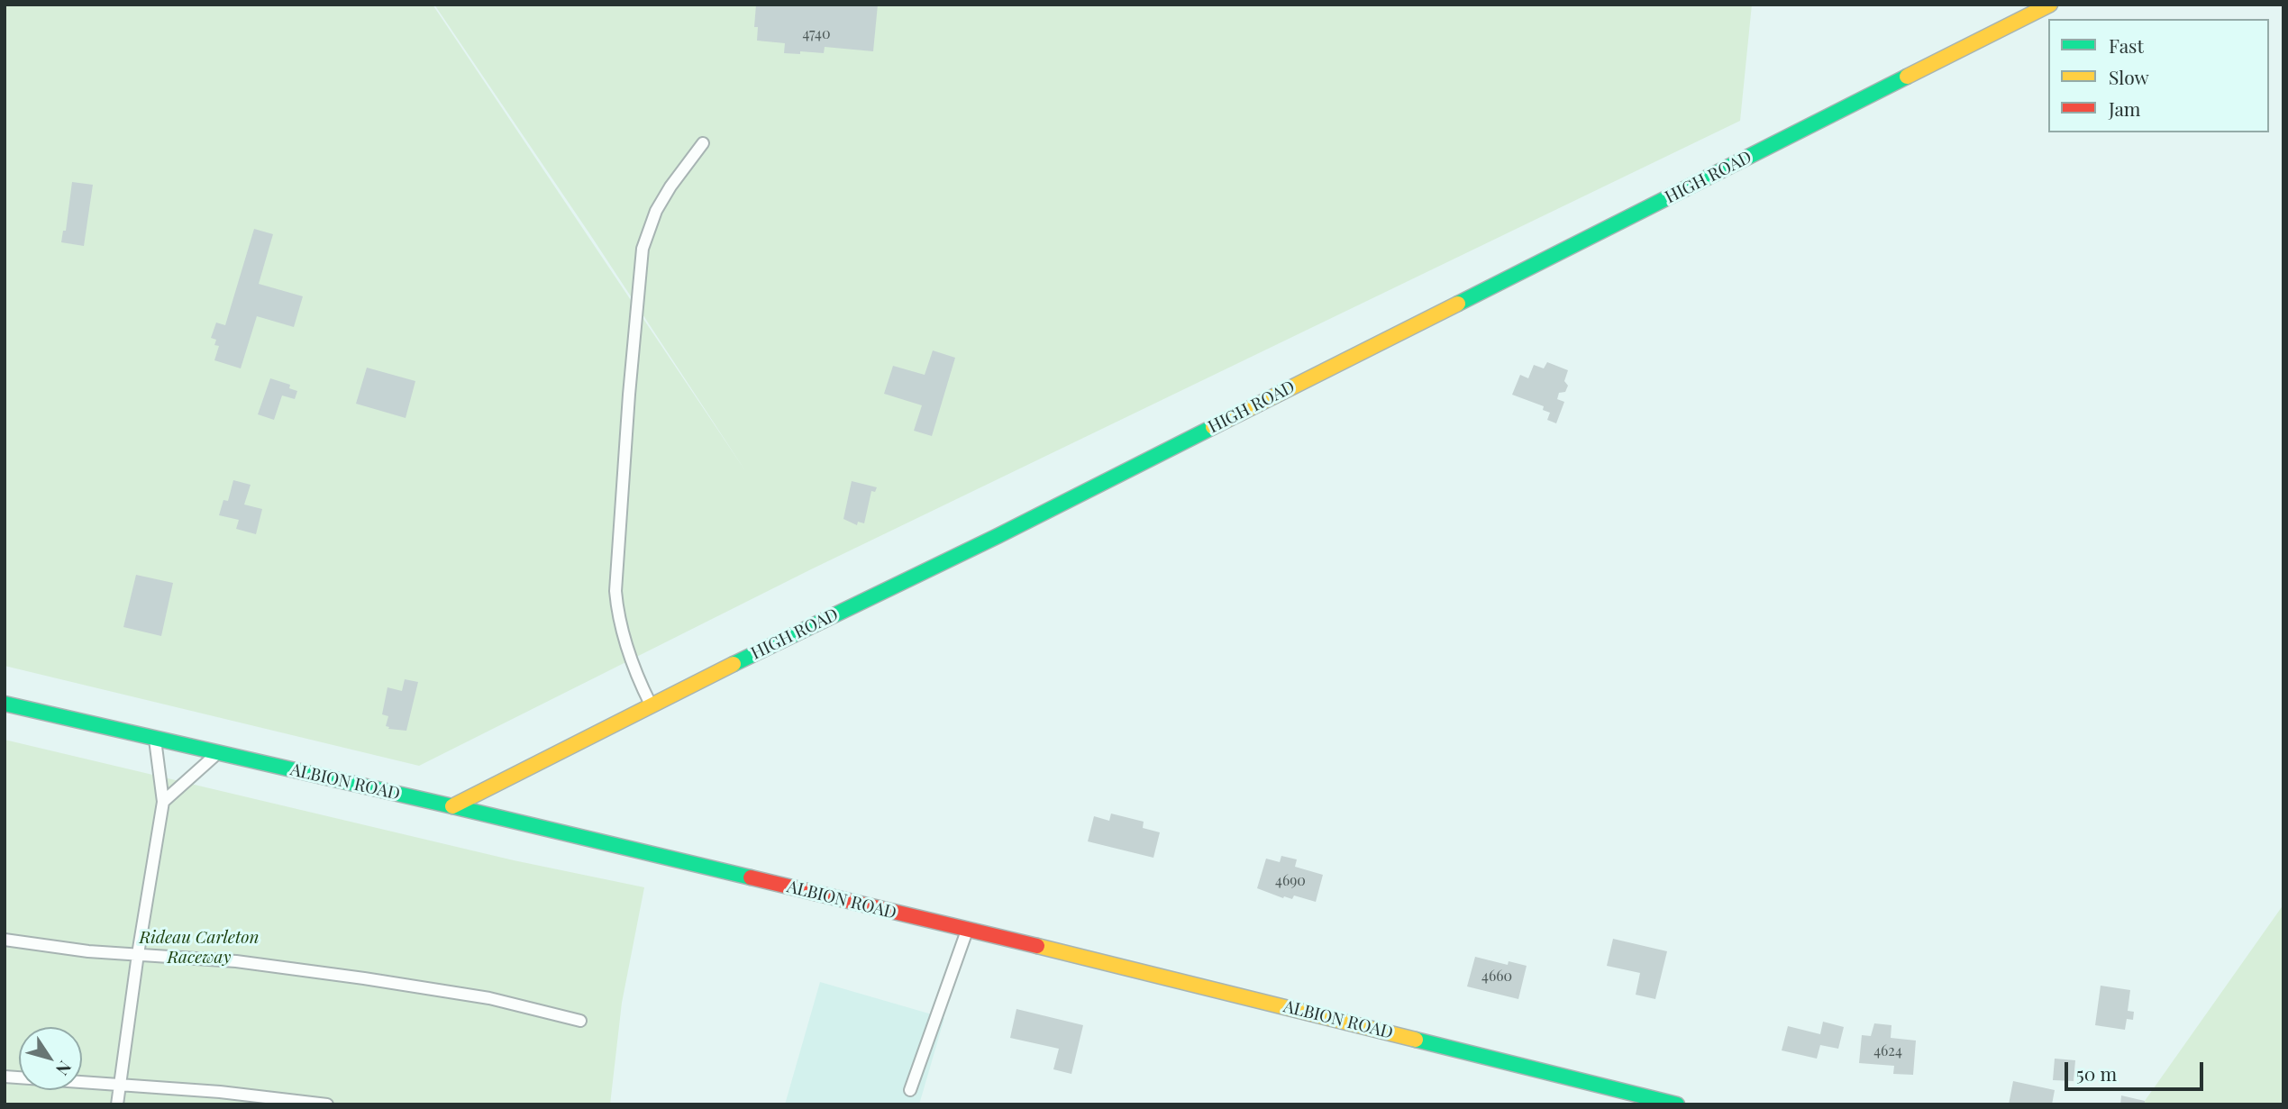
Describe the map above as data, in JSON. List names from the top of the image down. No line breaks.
{"streets":{"street":["HIGH ROAD","ALBION ROAD"]},"crossings":[["HIGH ROAD","ALBION ROAD"]],"parks":["Rideau Carleton Raceway"],"house_numbers":["4740","4690","4660","4624"],"legend":["Fast","Slow","Jam"],"scale_bar":"50 m","north":"bottom right"}
